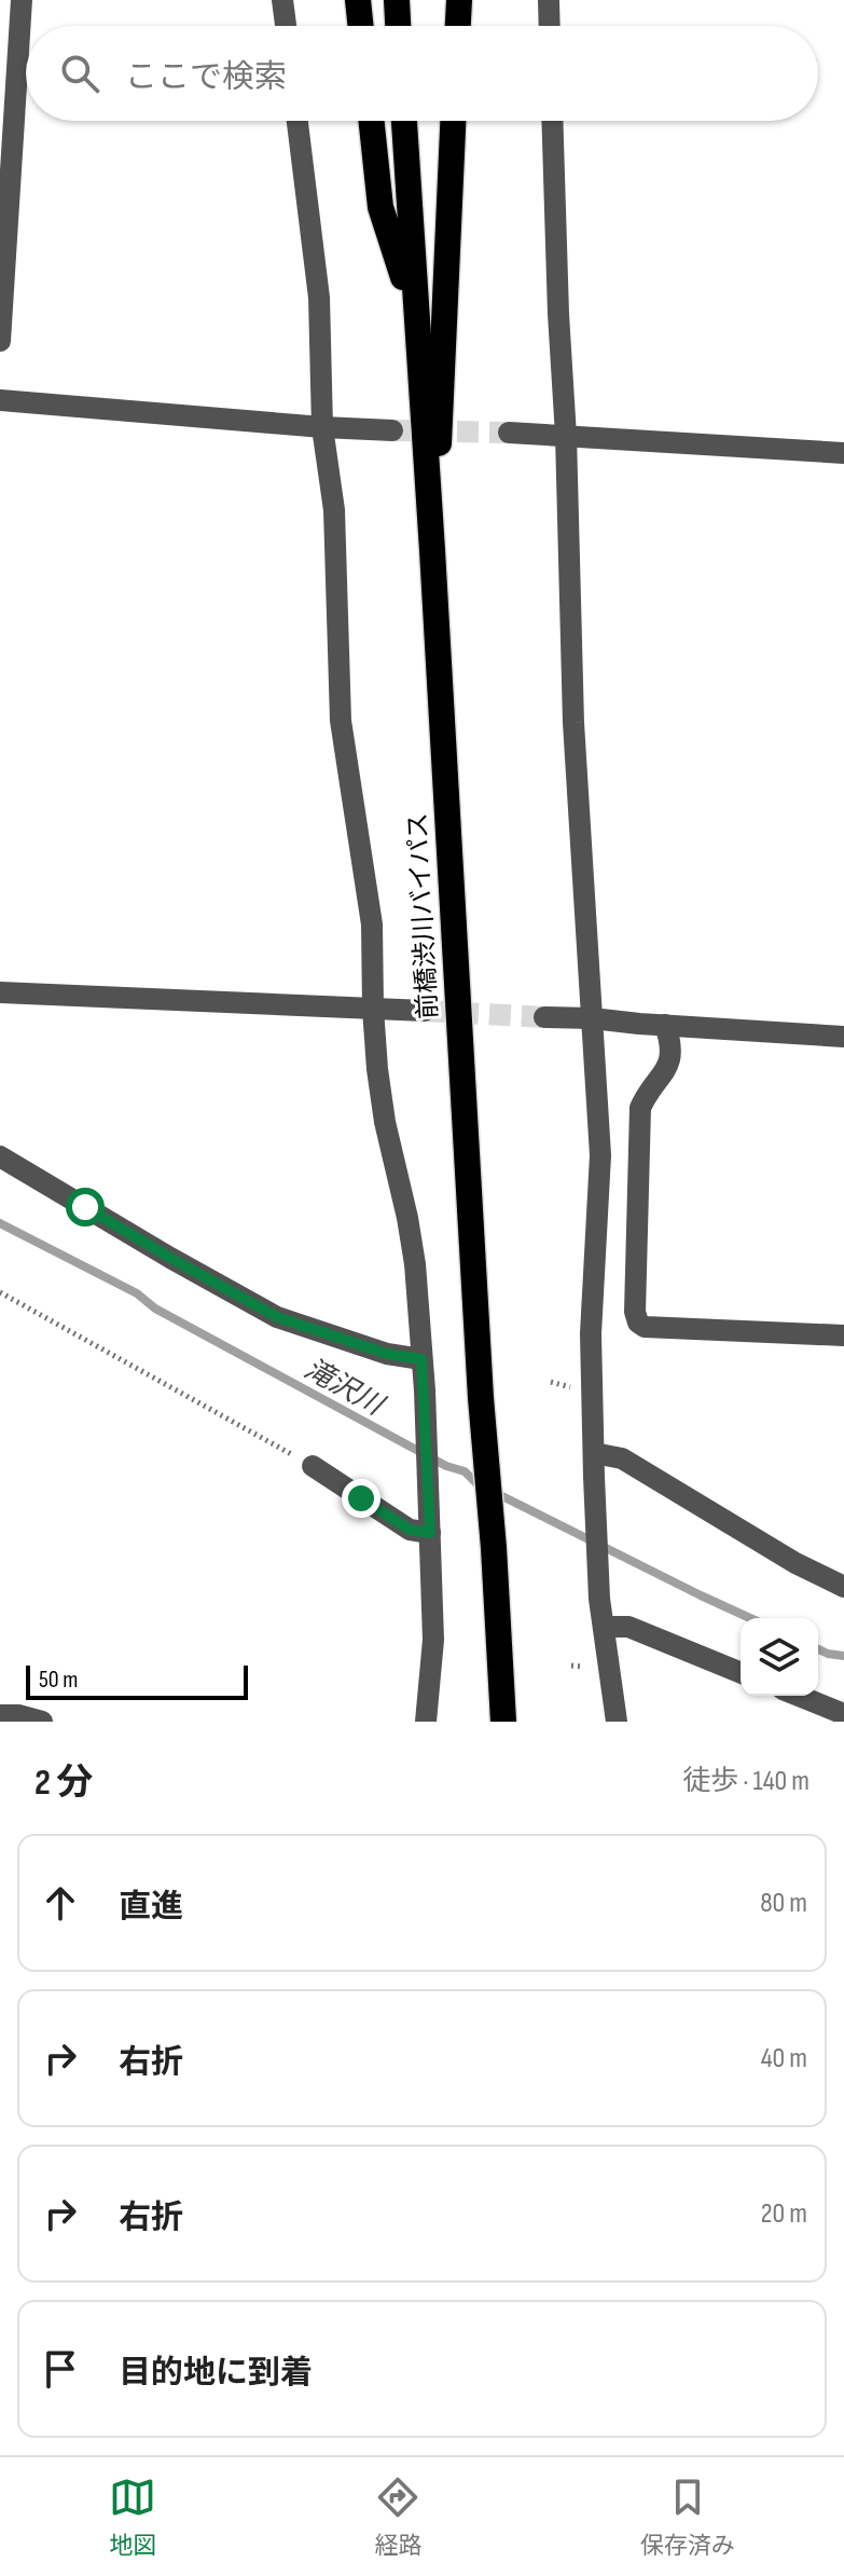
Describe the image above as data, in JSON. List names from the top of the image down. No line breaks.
{"streets":{"highway":["前橋渋川バイパス"]},"water":["滝沢川"],"scale_bar":"50 m","page":{"search":"ここで検索","scale":"50 m","heading":["2 分","徒歩 · 140 m"],"list":[["直進","80 m"],["右折","40 m"],["右折","20 m"],"目的地に到着"],"nav":["地図","経路","保存済み"]}}
